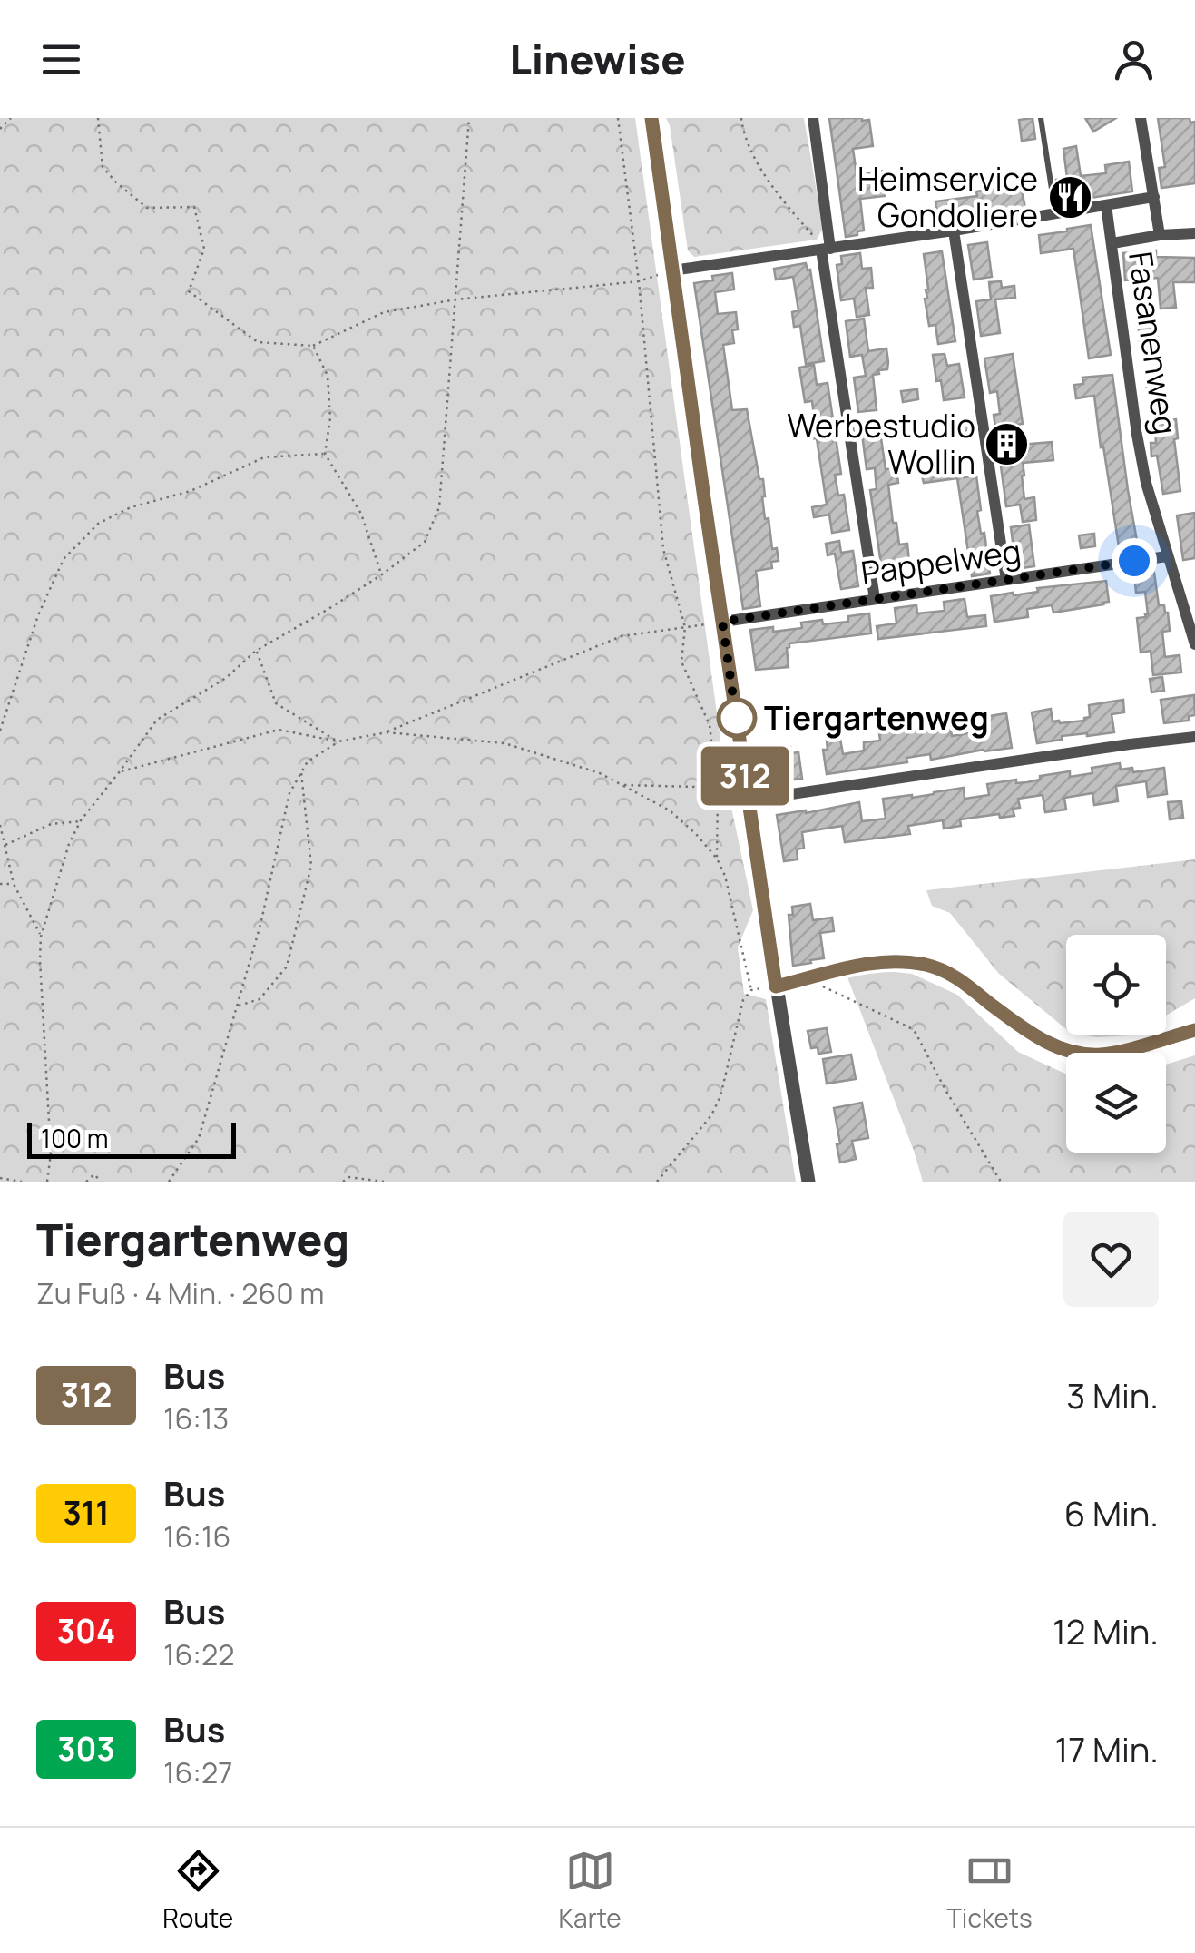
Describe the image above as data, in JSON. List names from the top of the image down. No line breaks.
{"streets":{"street":["Fasanenweg","Pappelweg"]},"crossings":[["Fasanenweg","Pappelweg"]],"places":{"restaurant":["Heimservice Gondoliere"],"building":["Werbestudio Wollin"],"other":["Tiergartenweg"]},"lines":["bus line 312"],"scale_bar":"100 m","page":{"header":"Linewise","on_map":"312","scale":"100 m","heading":["Tiergartenweg","Zu Fuß · 4 Min. · 260 m"],"list":[{"mark":"312","name":"Bus","note":"16:13","value":"3 Min."},{"mark":"311","name":"Bus","note":"16:16","value":"6 Min."},{"mark":"304","name":"Bus","note":"16:22","value":"12 Min."},{"mark":"303","name":"Bus","note":"16:27","value":"17 Min."}],"tabs":["Route","Karte","Tickets"]}}
